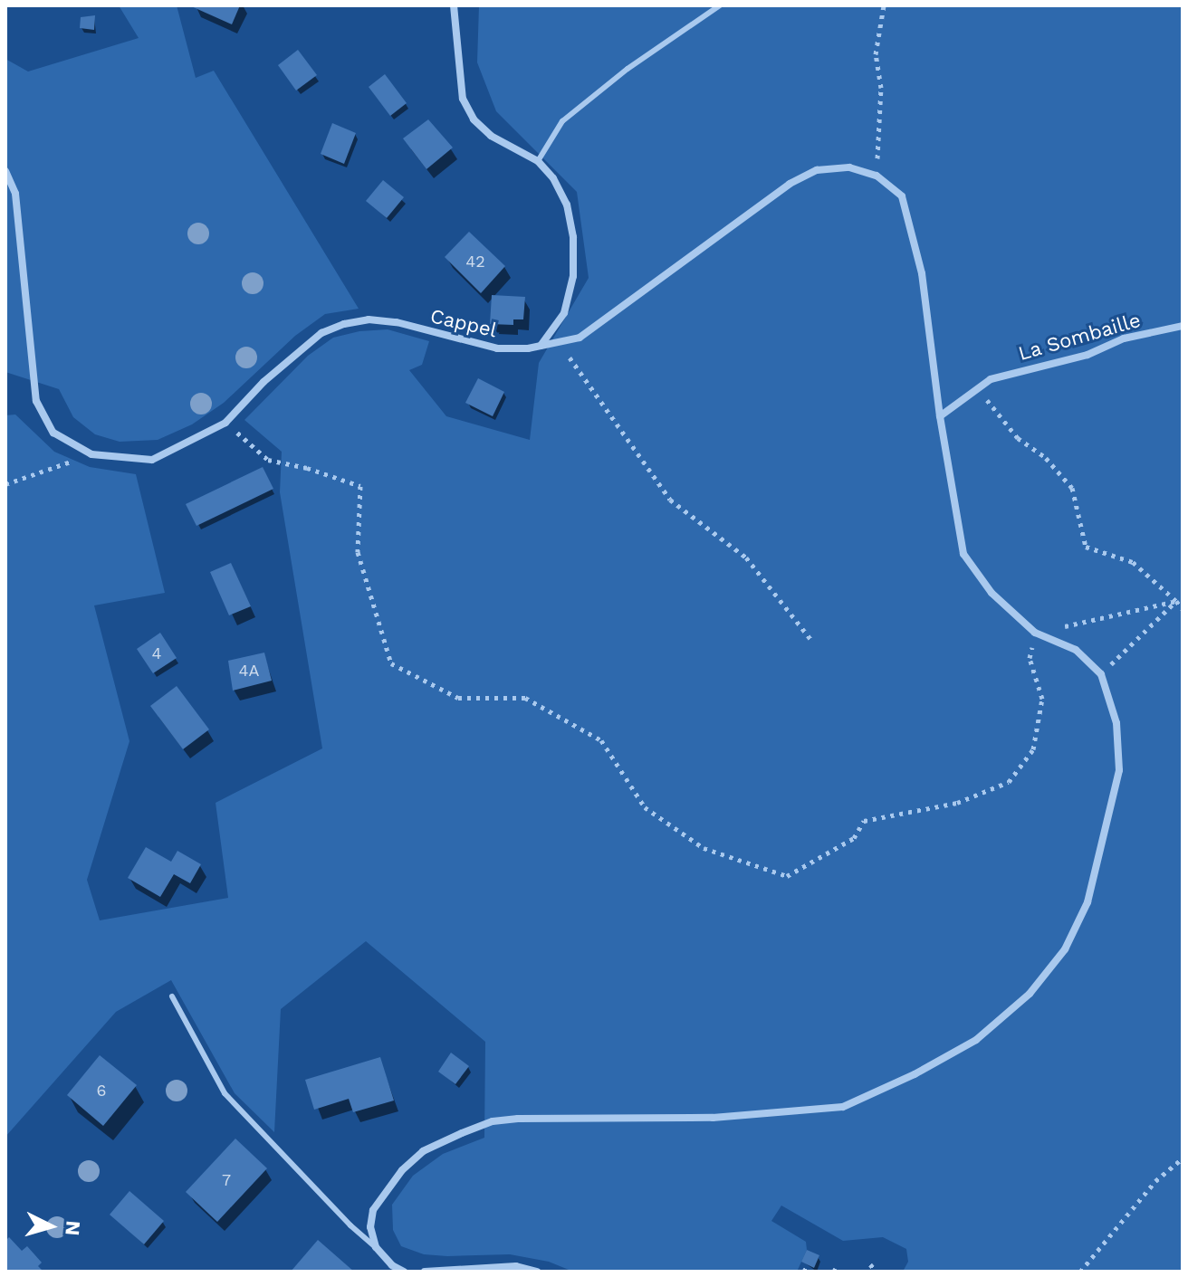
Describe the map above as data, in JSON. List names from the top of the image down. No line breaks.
{"streets":{"street":["Cappel","La Sombaille"]},"crossings":[["Cappel","La Sombaille"]],"house_numbers":["42","4","4A","6","7"],"north":"right"}
